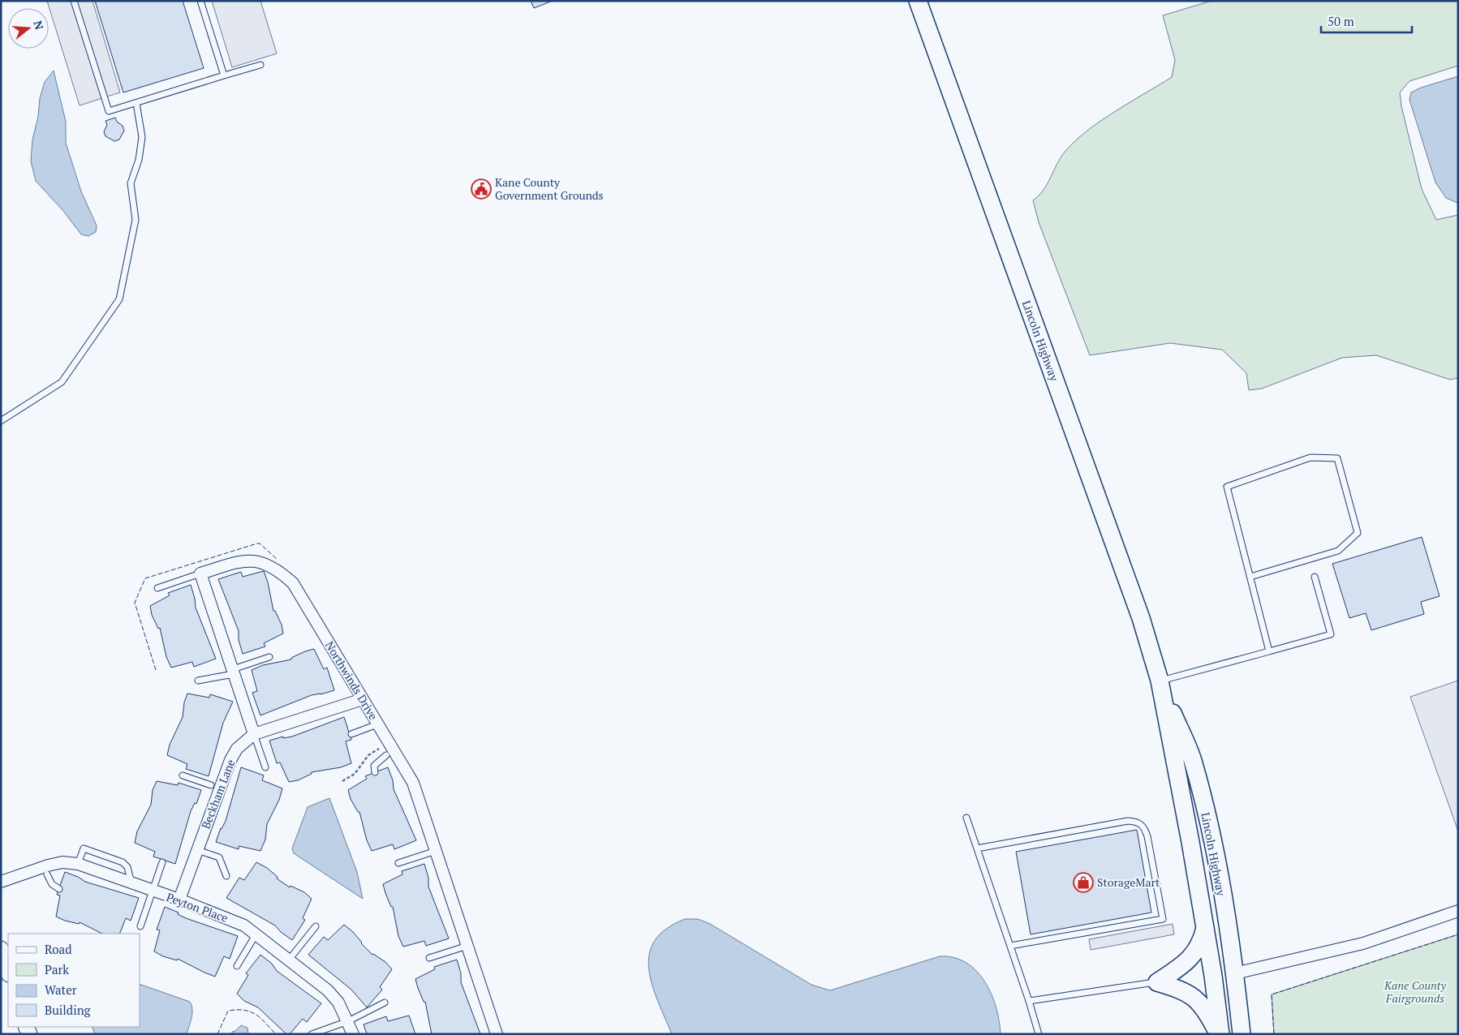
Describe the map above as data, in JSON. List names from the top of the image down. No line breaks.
{"streets":{"main road":["Lincoln Highway"],"street":["Northwinds Drive","Beckham Lane","Peyton Place"]},"crossings":[["Northwinds Drive","Beckham Lane"],["Beckham Lane","Peyton Place"]],"parks":["Kane County Fairgrounds"],"places":{"public building":["Kane County Government Grounds"],"shop":["StorageMart"]},"legend":["Road","Park","Water","Building"],"scale_bar":"50 m","north":"right"}
